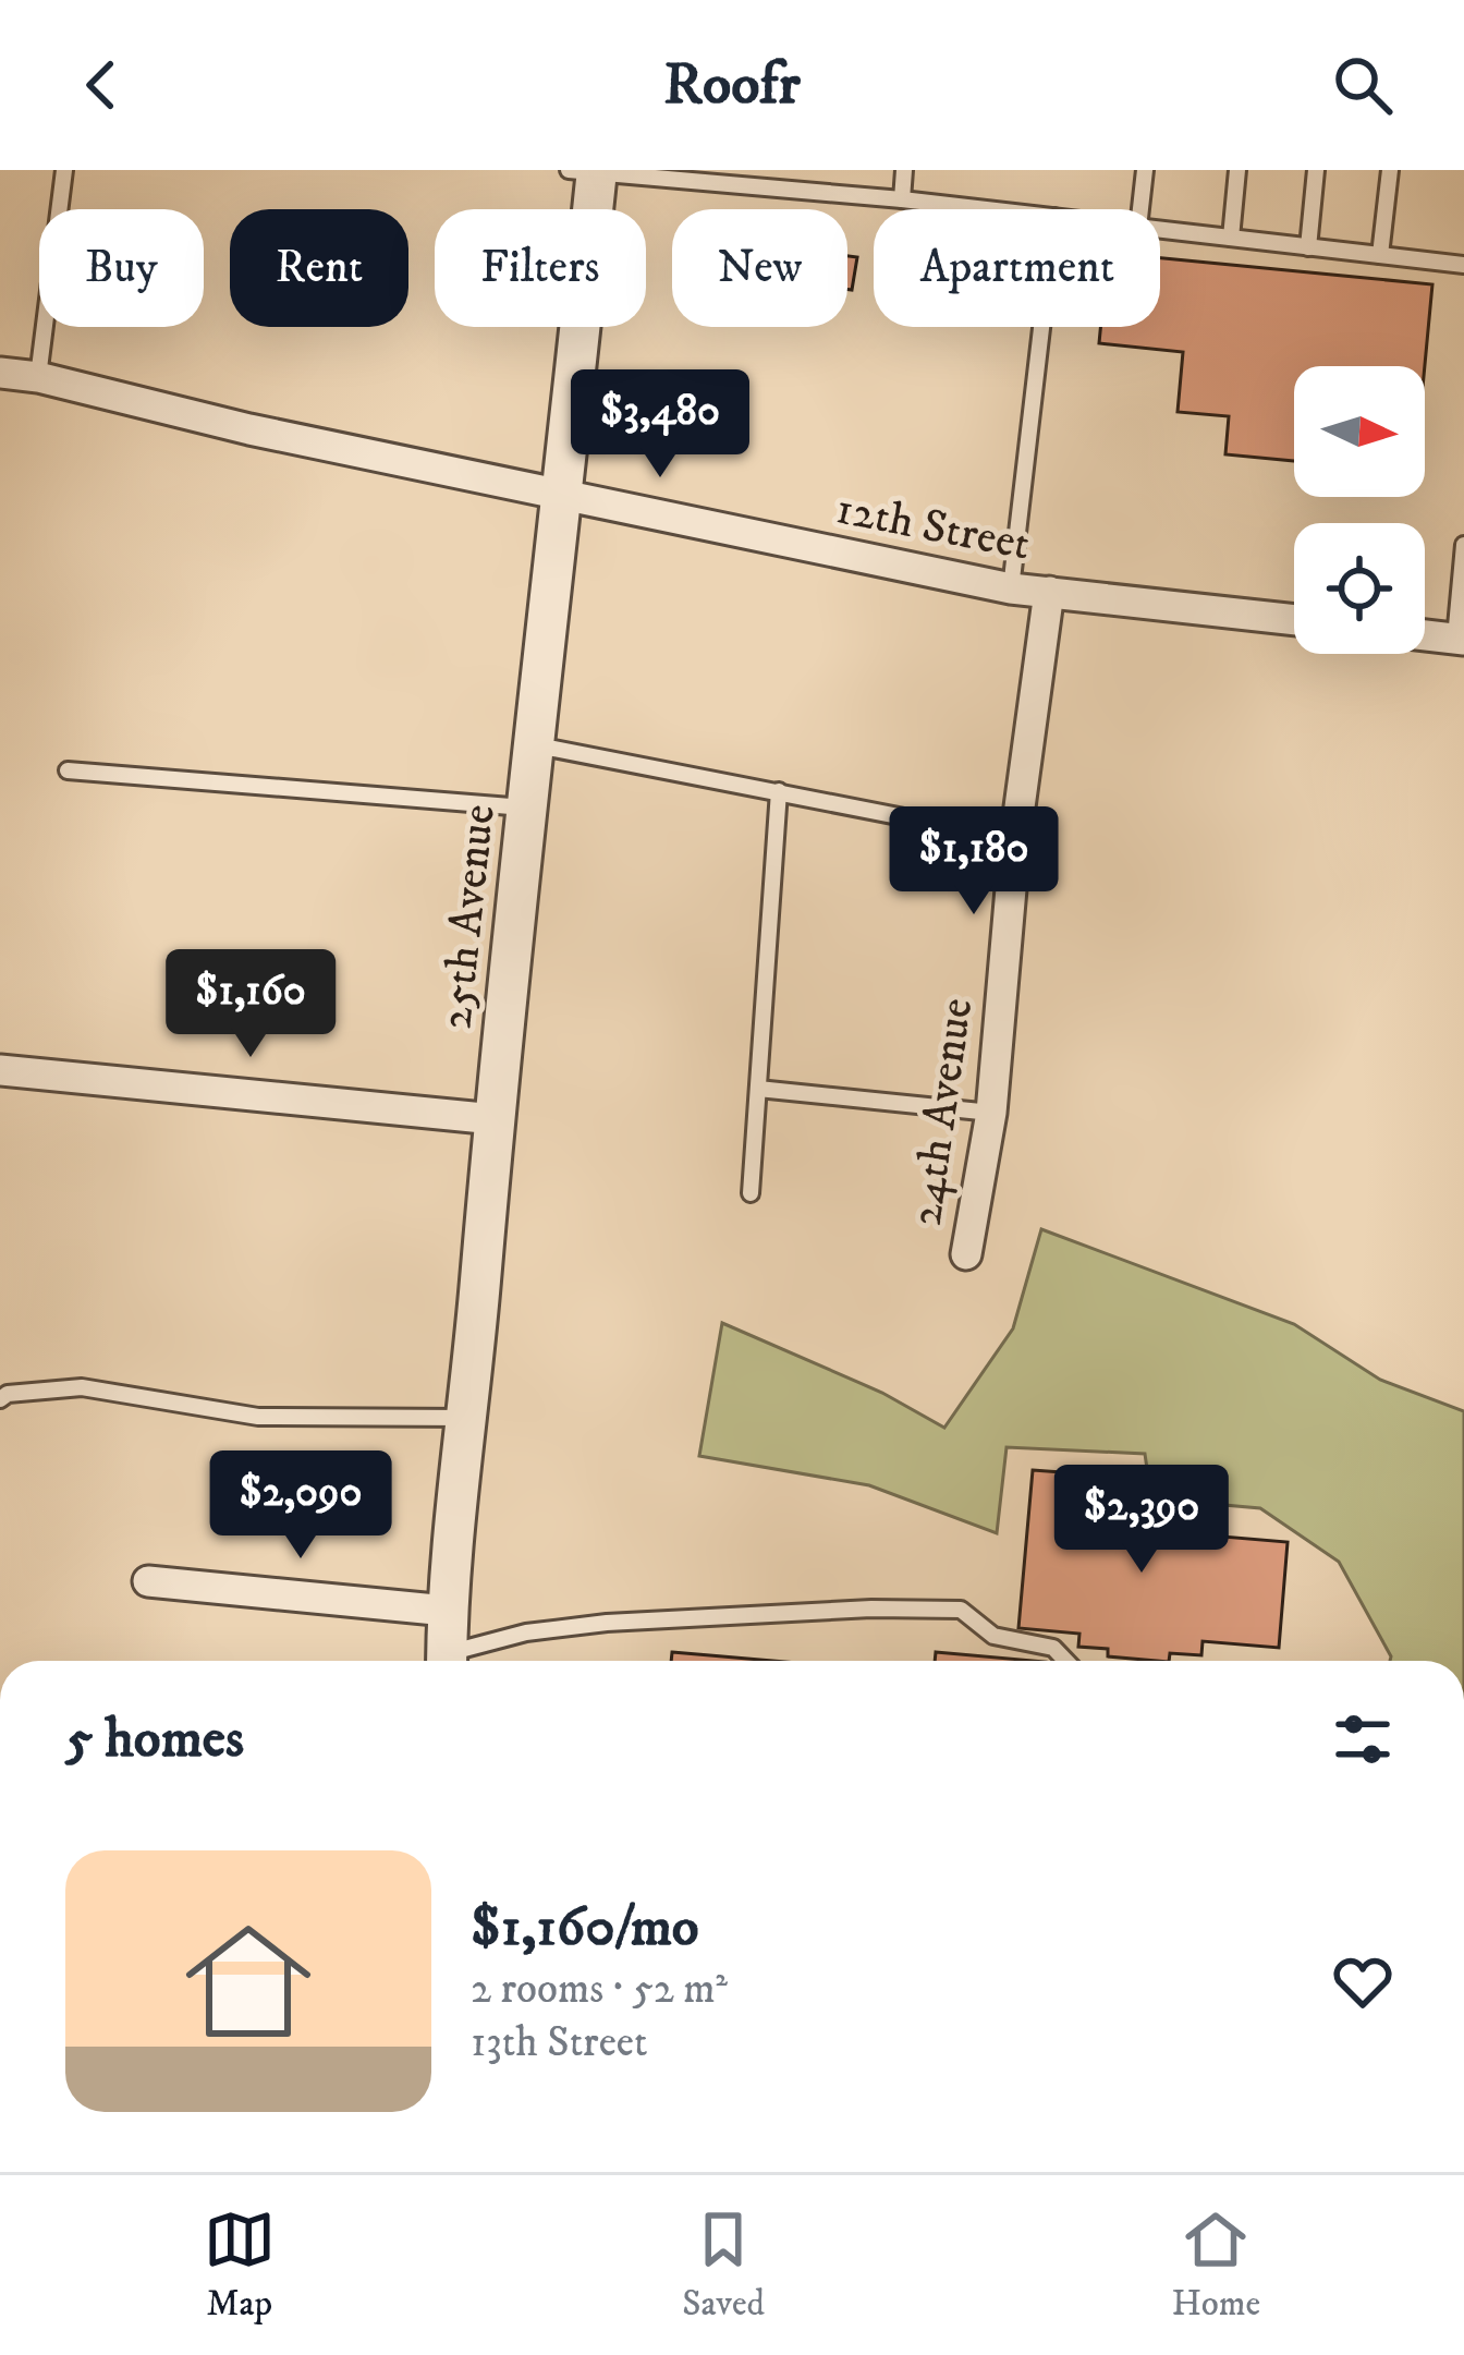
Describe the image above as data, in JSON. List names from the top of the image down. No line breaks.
{"streets":{"street":["12th Street","25th Avenue","24th Avenue"]},"crossings":[["12th Street","25th Avenue"],["12th Street","24th Avenue"]],"north":"right","page":{"header":"Roofr","chip":["Buy","Rent","Filters","New","Apartment"],"price":["$3,480","$1,180","$1,160","$2,090","$2,390"],"heading":"5 homes","list":[{"name":"$1,160/mo","note":"2 rooms · 52 m² · 13th Street"}],"tabs":["Map","Saved","Home"]}}
